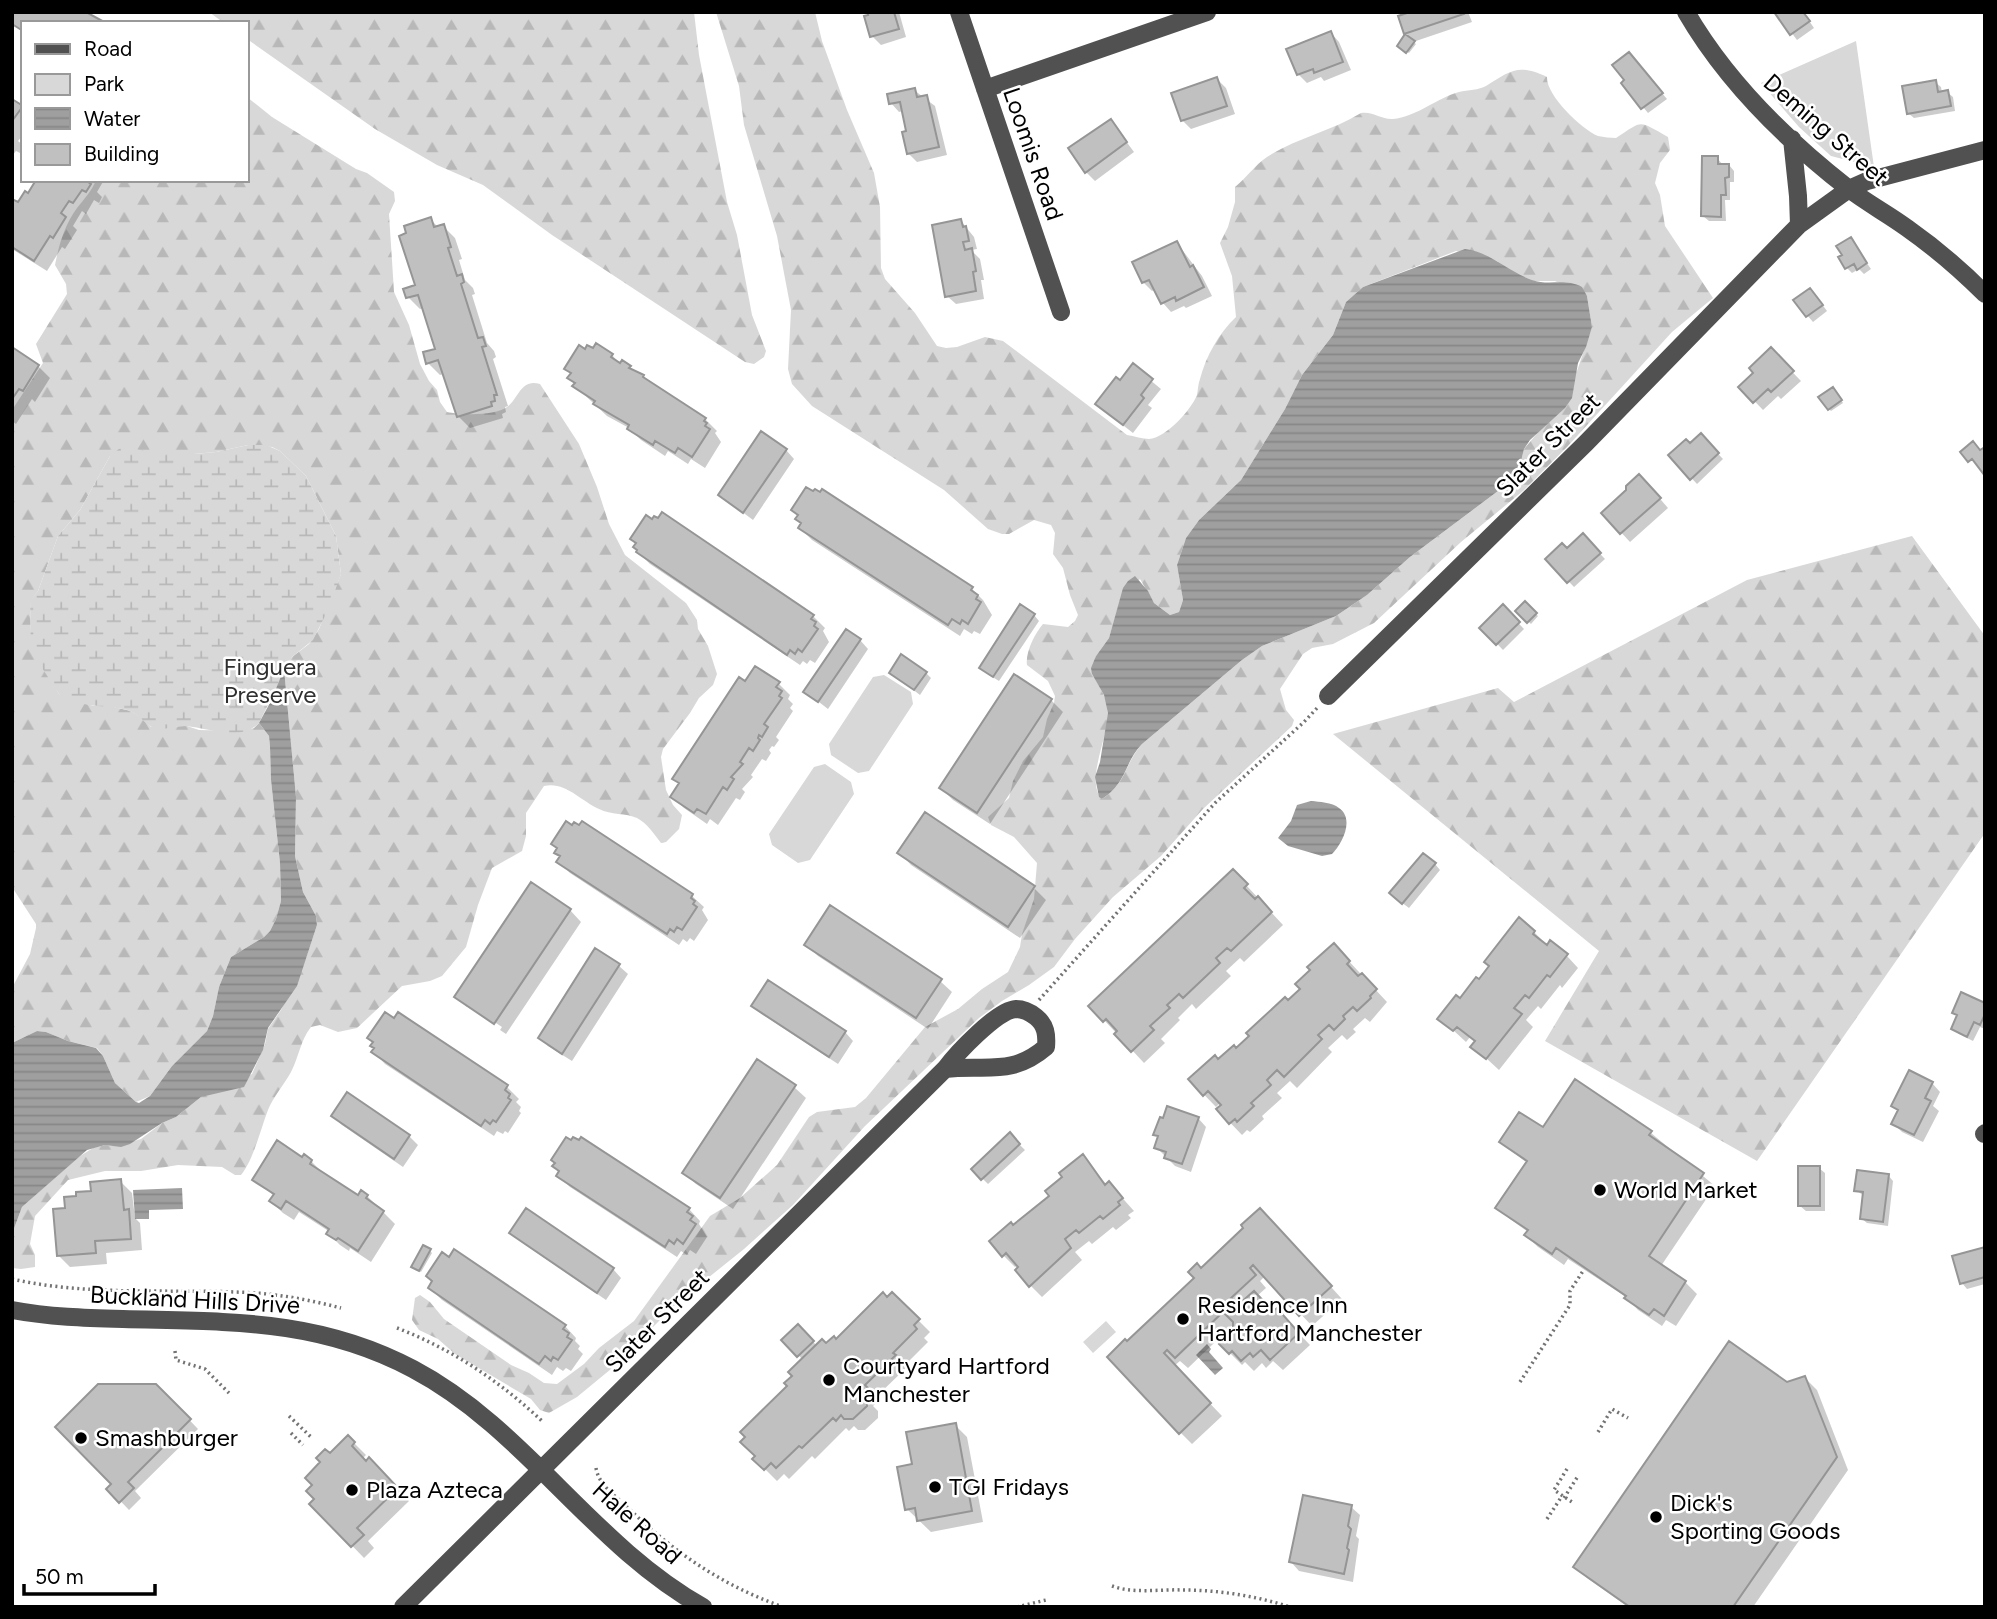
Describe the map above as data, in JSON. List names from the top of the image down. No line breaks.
{"streets":{"street":["Deming Street","Loomis Road","Slater Street","Buckland Hills Drive","Hale Road"]},"crossings":[["Deming Street","Slater Street"],["Slater Street","Buckland Hills Drive"],["Slater Street","Hale Road"],["Buckland Hills Drive","Hale Road"]],"parks":["Finguera Preserve"],"places":["World Market","Residence Inn Hartford Manchester","Courtyard Hartford Manchester","Smashburger","TGI Fridays","Plaza Azteca","Dick's Sporting Goods"],"legend":["Road","Park","Water","Building"],"scale_bar":"50 m"}
